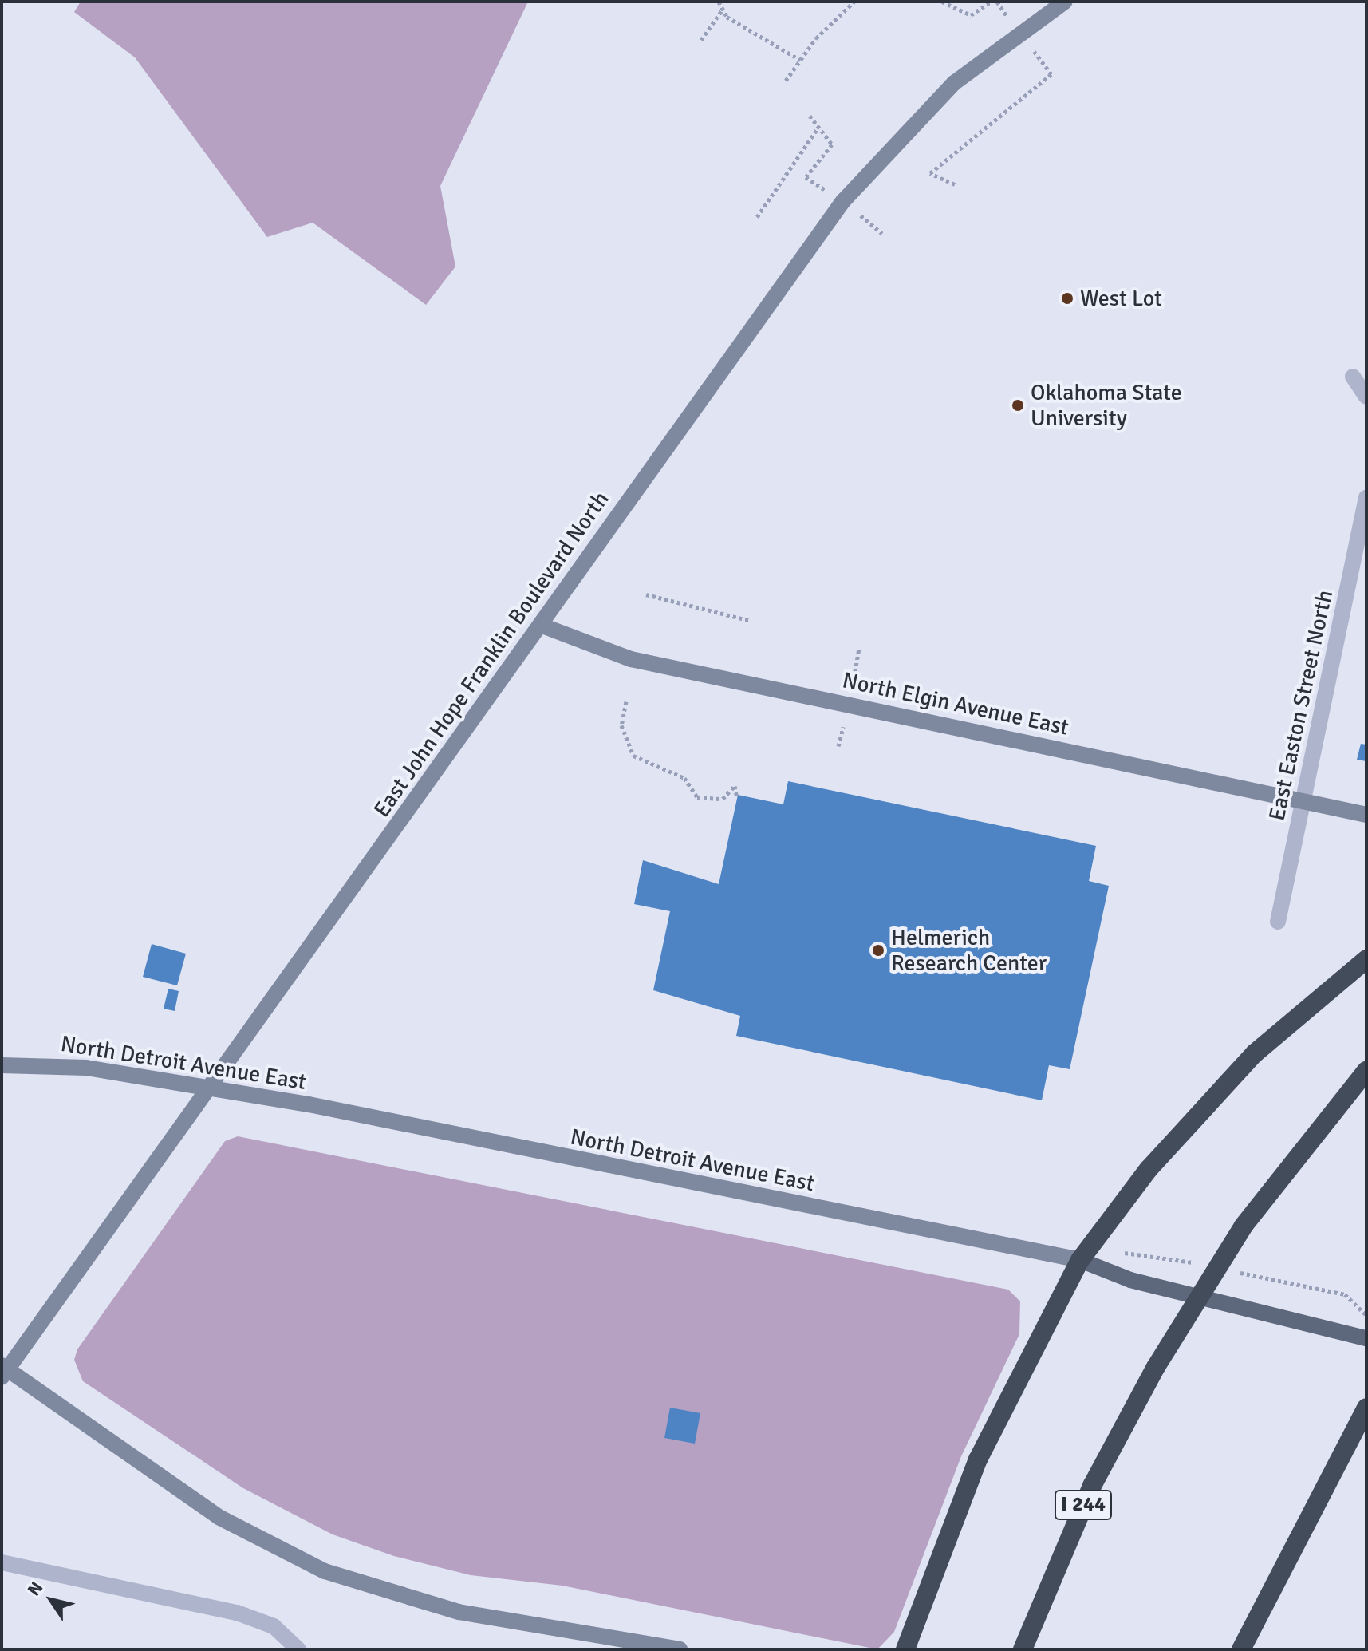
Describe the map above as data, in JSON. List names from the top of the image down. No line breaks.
{"streets":{"highway":["I 244"],"main road":["North Detroit Avenue East"],"street":["East John Hope Franklin Boulevard North","North Elgin Avenue East","East Easton Street North"]},"crossings":[["East John Hope Franklin Boulevard North","North Elgin Avenue East"],["East John Hope Franklin Boulevard North","North Detroit Avenue East"],["North Elgin Avenue East","East Easton Street North"]],"places":["West Lot","Oklahoma State University","Helmerich Research Center"],"north":"top left"}
